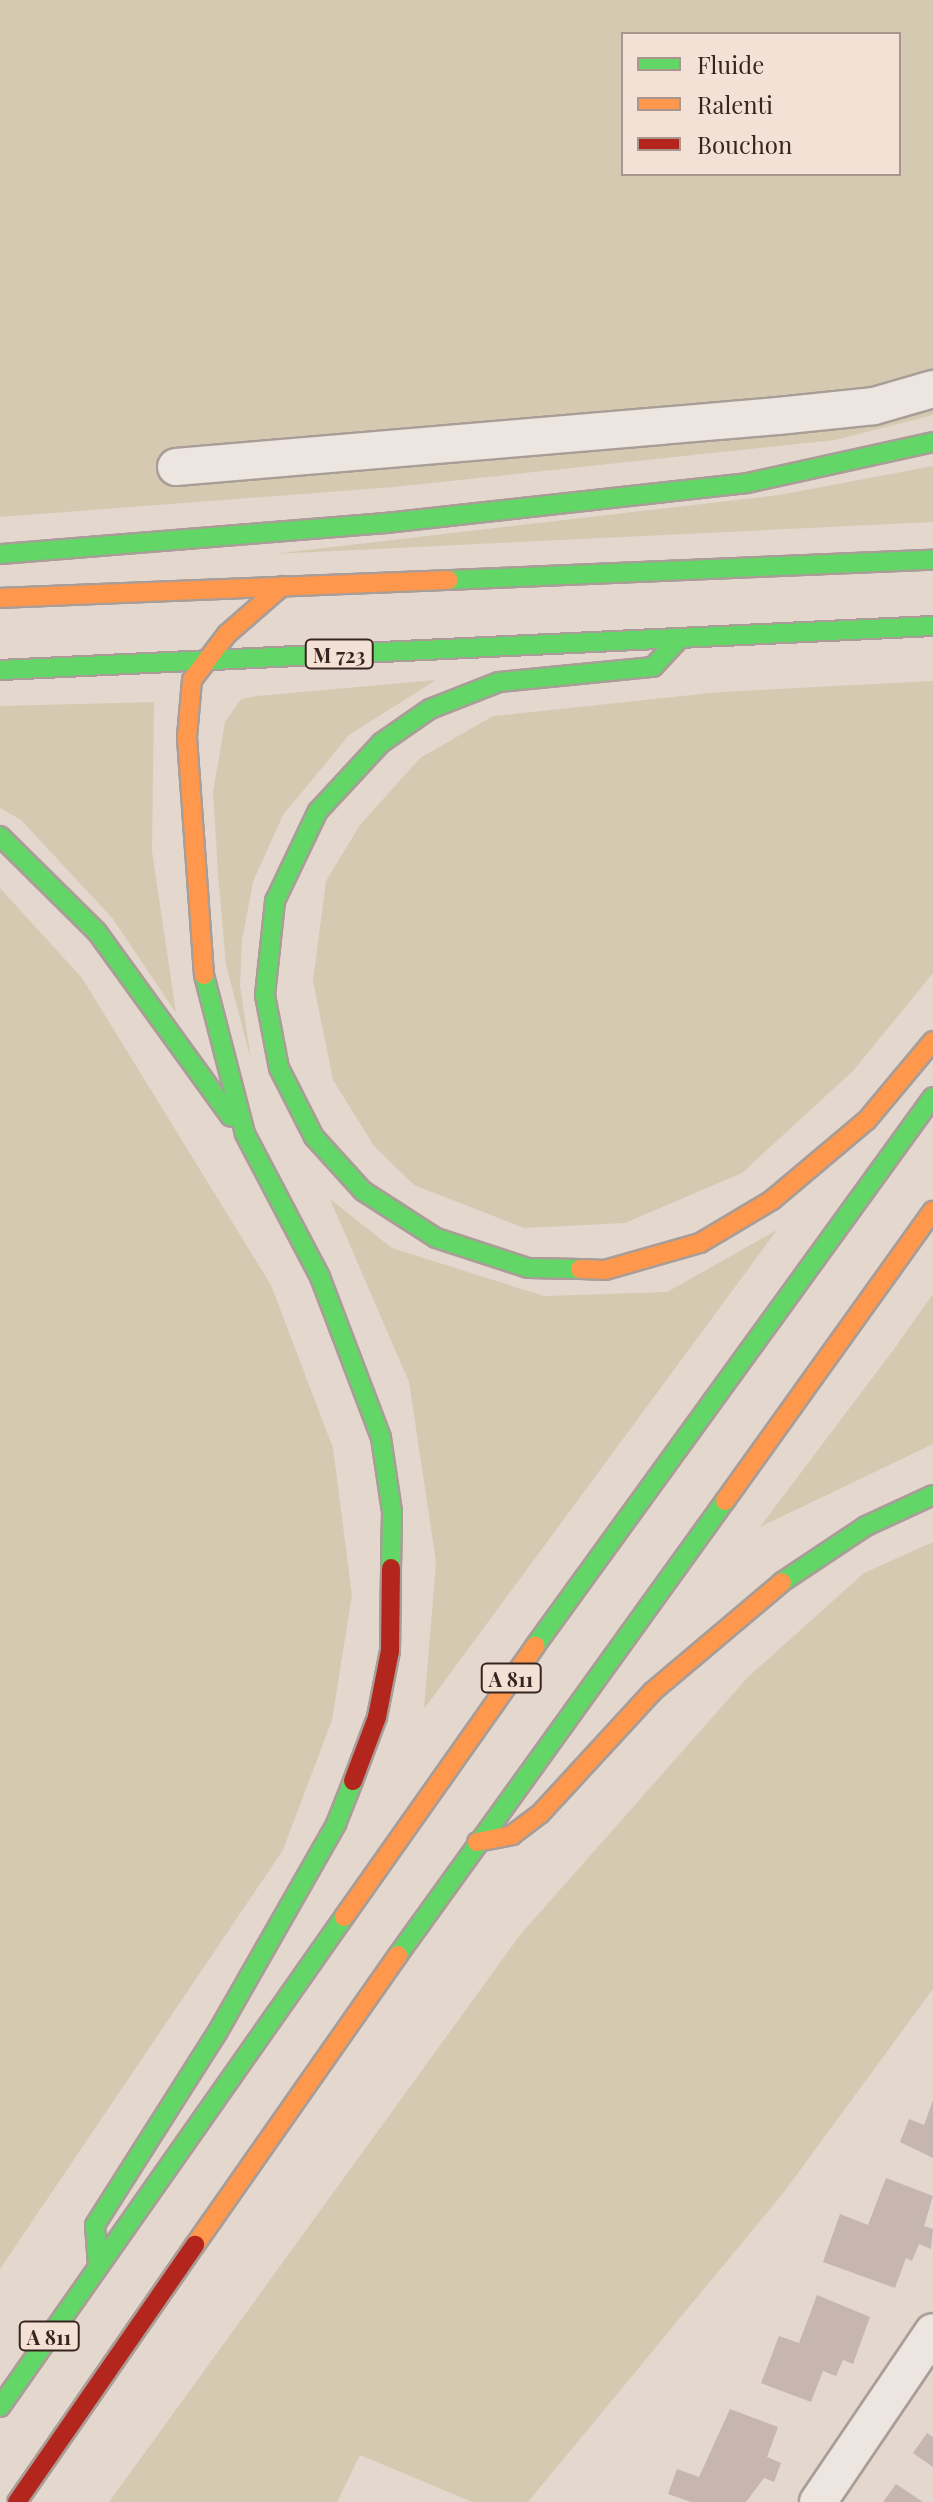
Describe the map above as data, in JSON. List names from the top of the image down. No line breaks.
{"streets":{"main road":["M 723","A 811"]},"legend":["Fluide","Ralenti","Bouchon"]}
